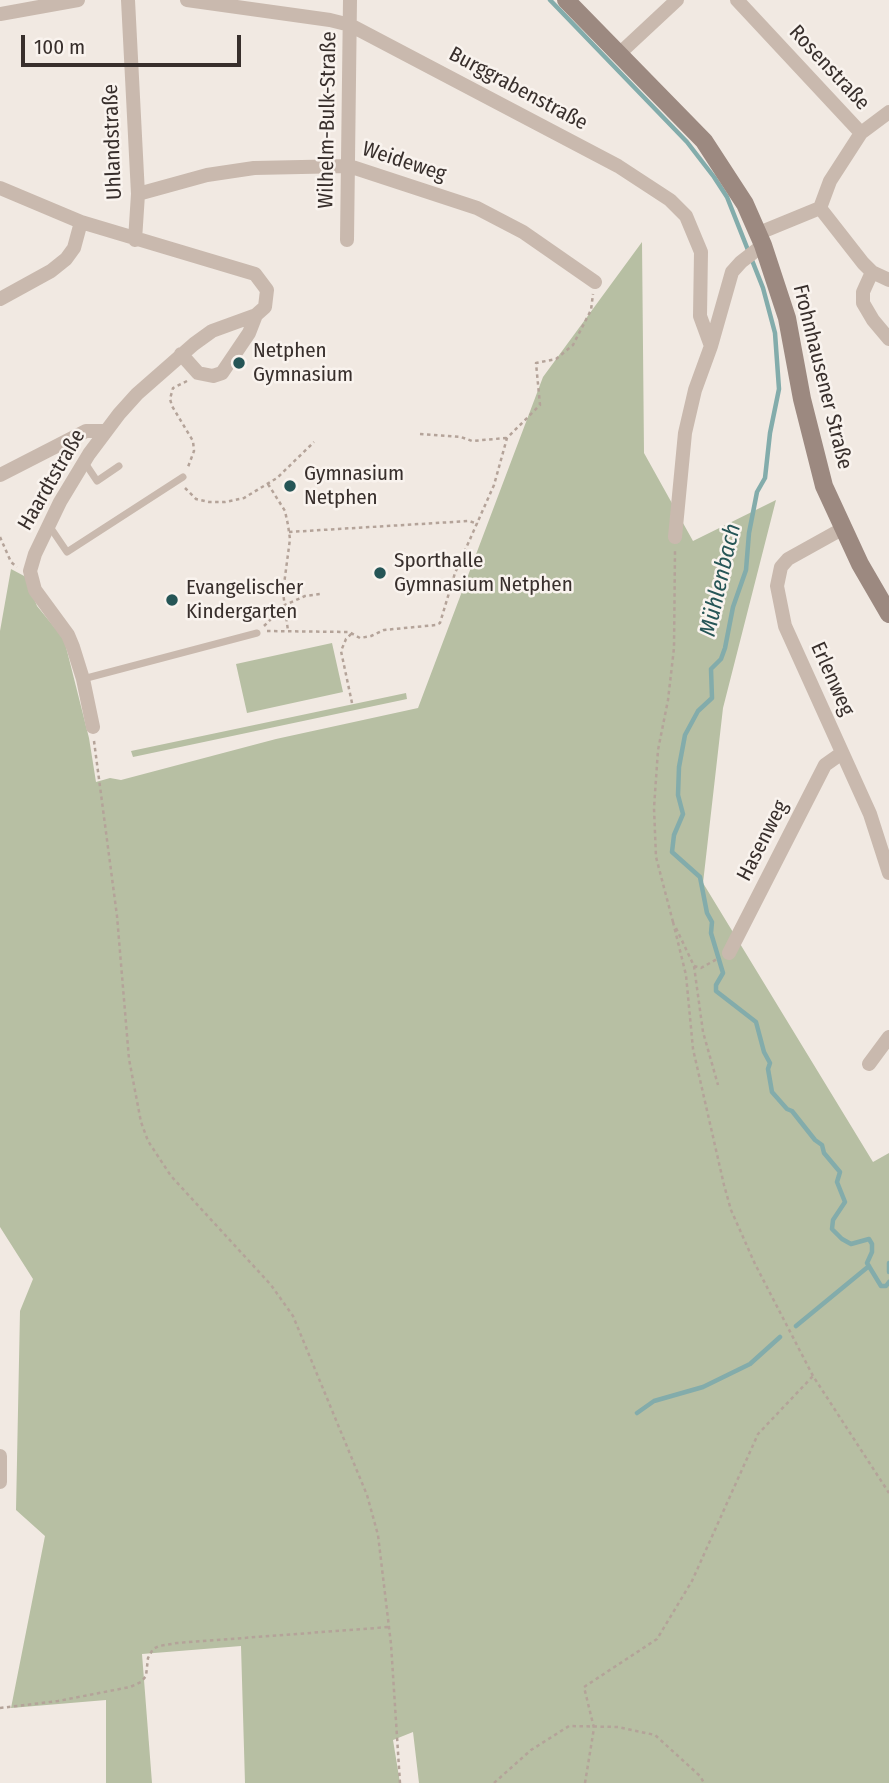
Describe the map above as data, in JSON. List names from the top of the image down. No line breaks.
{"streets":{"main road":["Frohnhausener Straße"],"street":["Rosenstraße","Burggrabenstraße","Wilhelm-Bulk-Straße","Uhlandstraße","Weideweg","Haardtstraße","Erlenweg","Hasenweg"]},"crossings":[["Burggrabenstraße","Wilhelm-Bulk-Straße"],["Wilhelm-Bulk-Straße","Weideweg"],["Uhlandstraße","Weideweg"],["Frohnhausener Straße","Erlenweg"],["Erlenweg","Hasenweg"]],"water":["Mühlenbach"],"places":["Netphen Gymnasium","Gymnasium Netphen","Sporthalle Gymnasium Netphen","Evangelischer Kindergarten"],"scale_bar":"100 m"}
